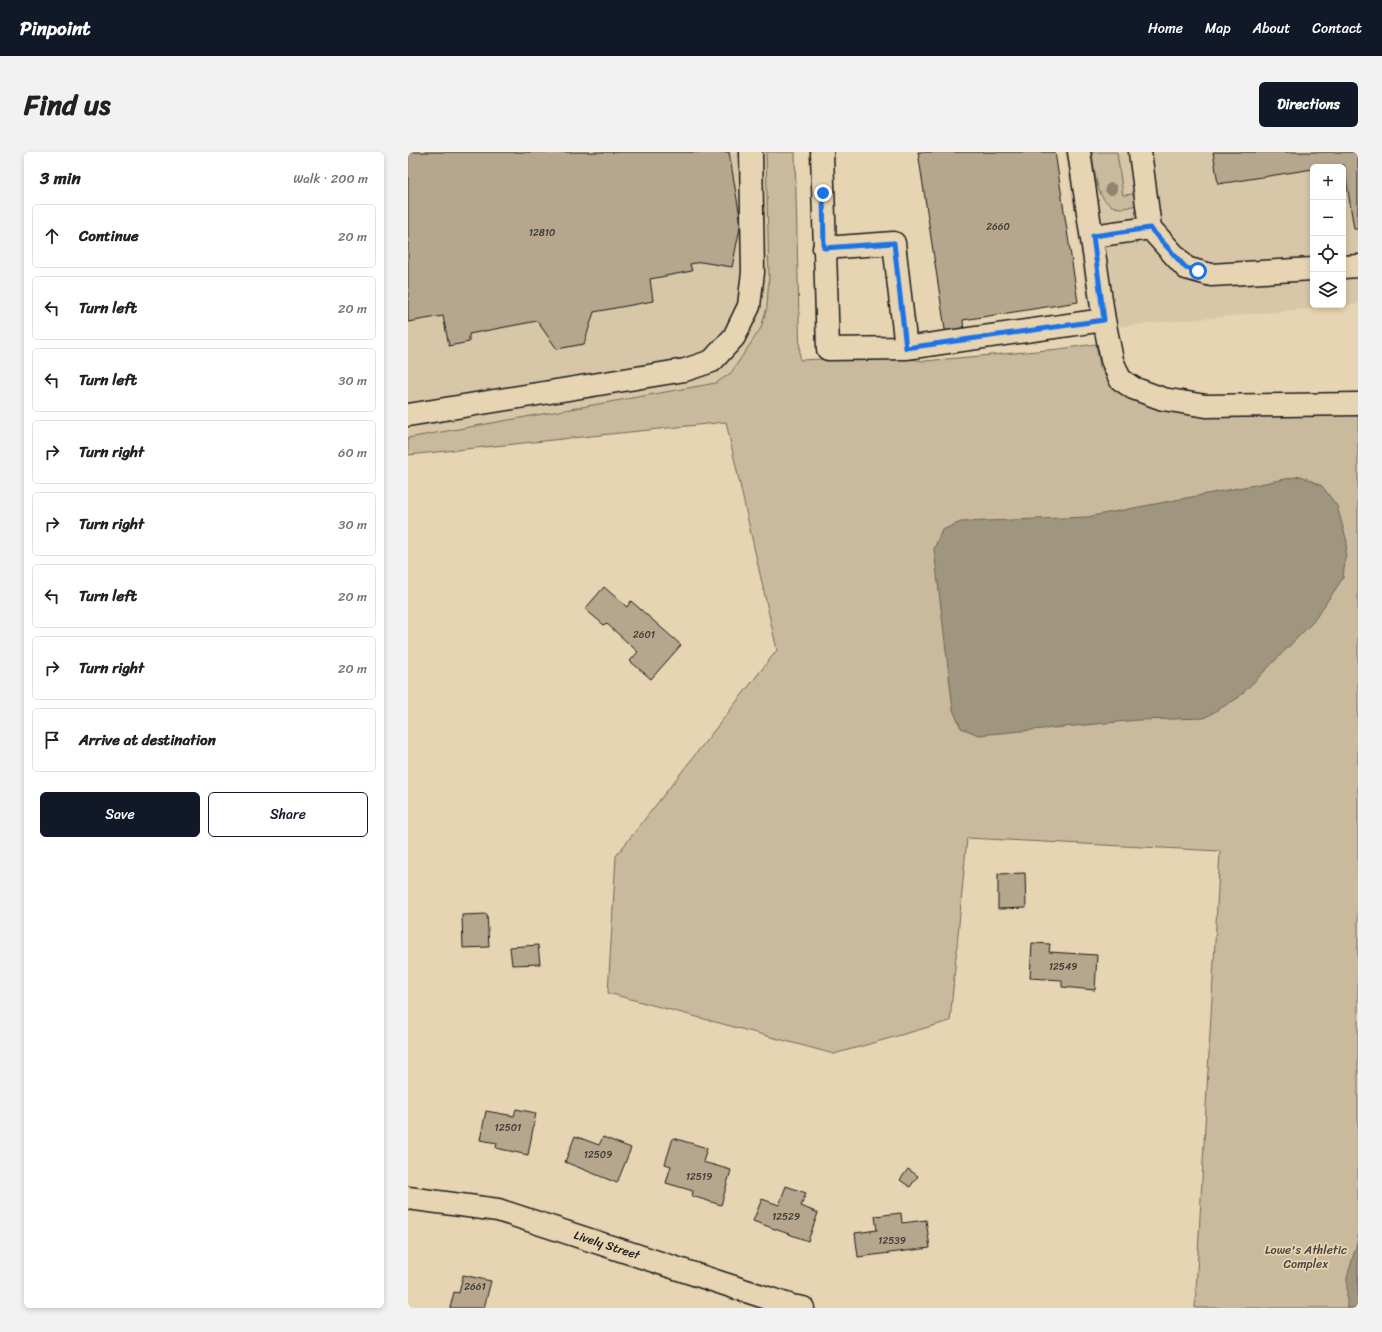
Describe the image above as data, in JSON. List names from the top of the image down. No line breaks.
{"streets":{"street":["Lively Street"]},"parks":["Lowe's Athletic Complex"],"house_numbers":["2660","12810","2601","12549","12501","12509","12519","12529","12539","2661"],"page":{"header":"Pinpoint","nav":["Home","Map","About","Contact"],"title":"Find us","buttons":["Directions",["Save","Share"]],"heading":["3 min","Walk · 200 m"],"map_buttons":["+","−"],"list":[["Continue","20 m"],["Turn left","20 m"],["Turn left","30 m"],["Turn right","60 m"],["Turn right","30 m"],["Turn left","20 m"],["Turn right","20 m"],"Arrive at destination"]}}
